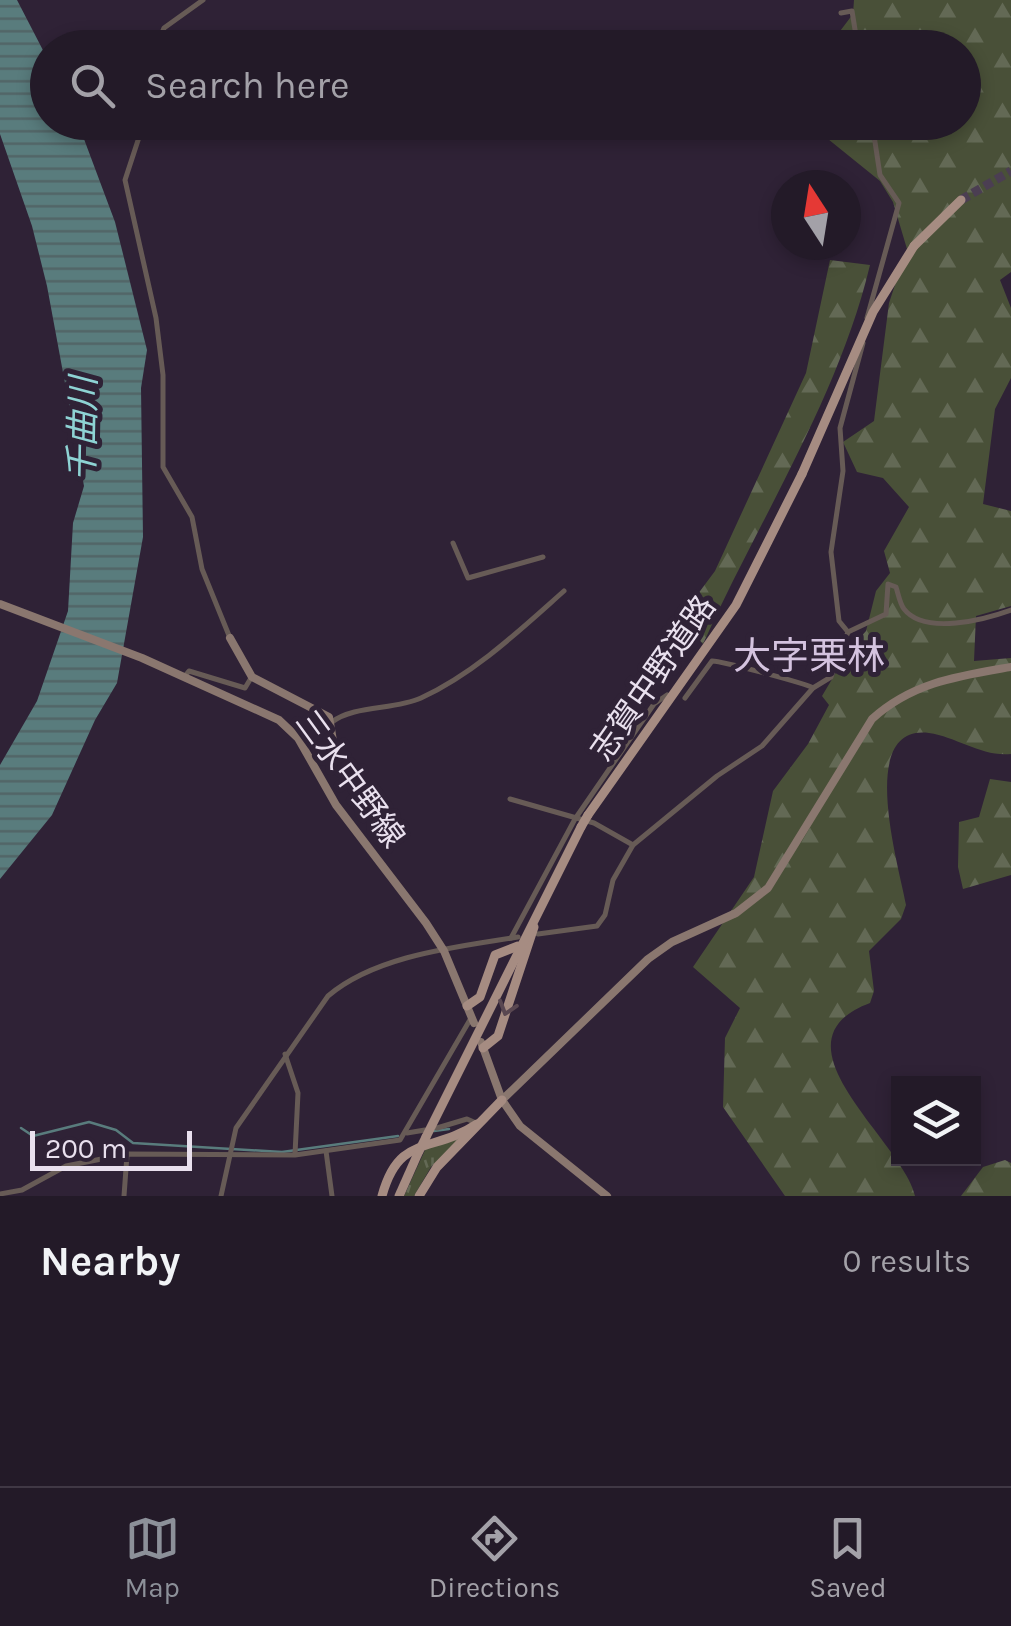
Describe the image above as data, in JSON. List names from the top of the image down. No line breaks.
{"streets":{"main road":["志賀中野道路"],"street":["三水中野線"]},"districts":["大字栗林"],"water":["千曲川"],"scale_bar":"200 m","north":"top","page":{"search":"Search here","scale":"200 m","heading":["Nearby","0 results"],"nav":["Map","Directions","Saved"]}}
